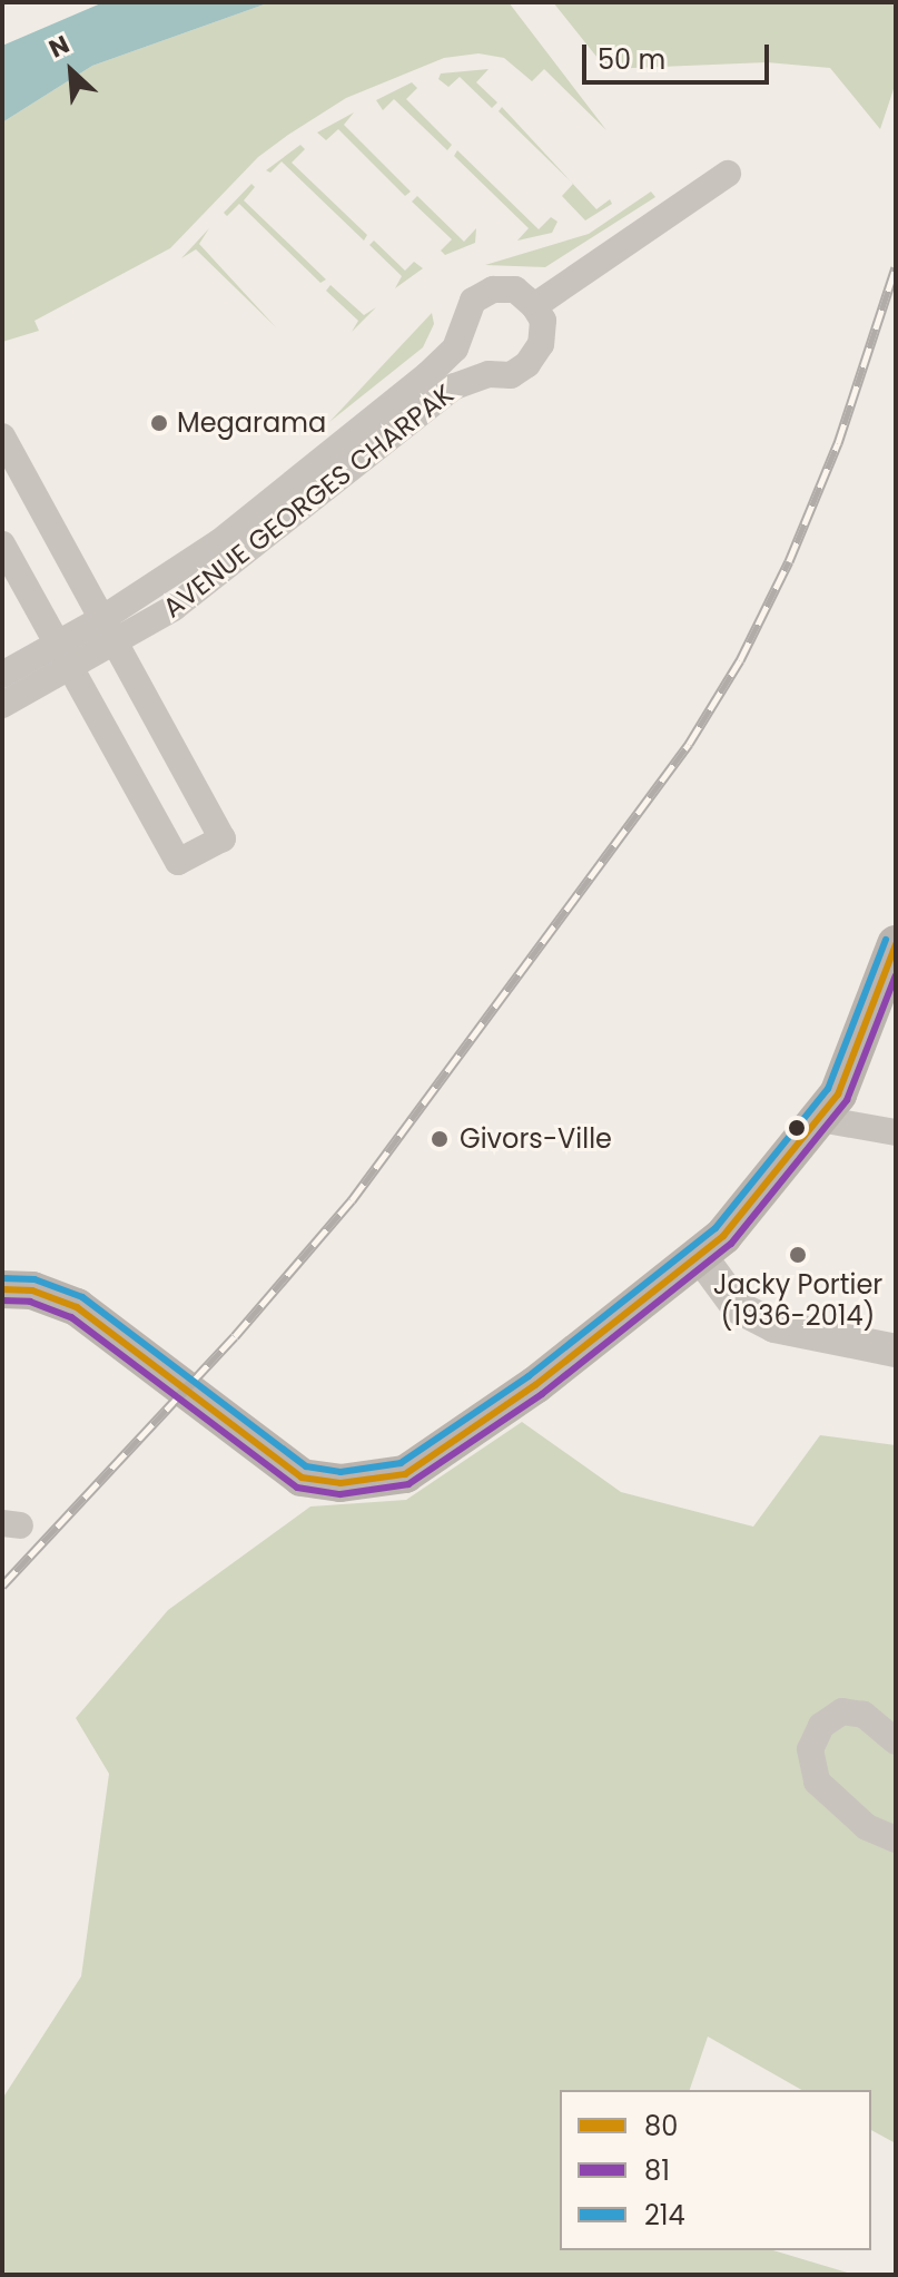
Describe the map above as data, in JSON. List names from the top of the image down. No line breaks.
{"streets":{"street":["AVENUE GEORGES CHARPAK"]},"places":["Megarama","Givors-Ville","Jacky Portier (1936-2014)"],"lines":["transit line 214","transit line 80","transit line 81"],"legend":["80","81","214"],"scale_bar":"50 m","north":"top left"}
